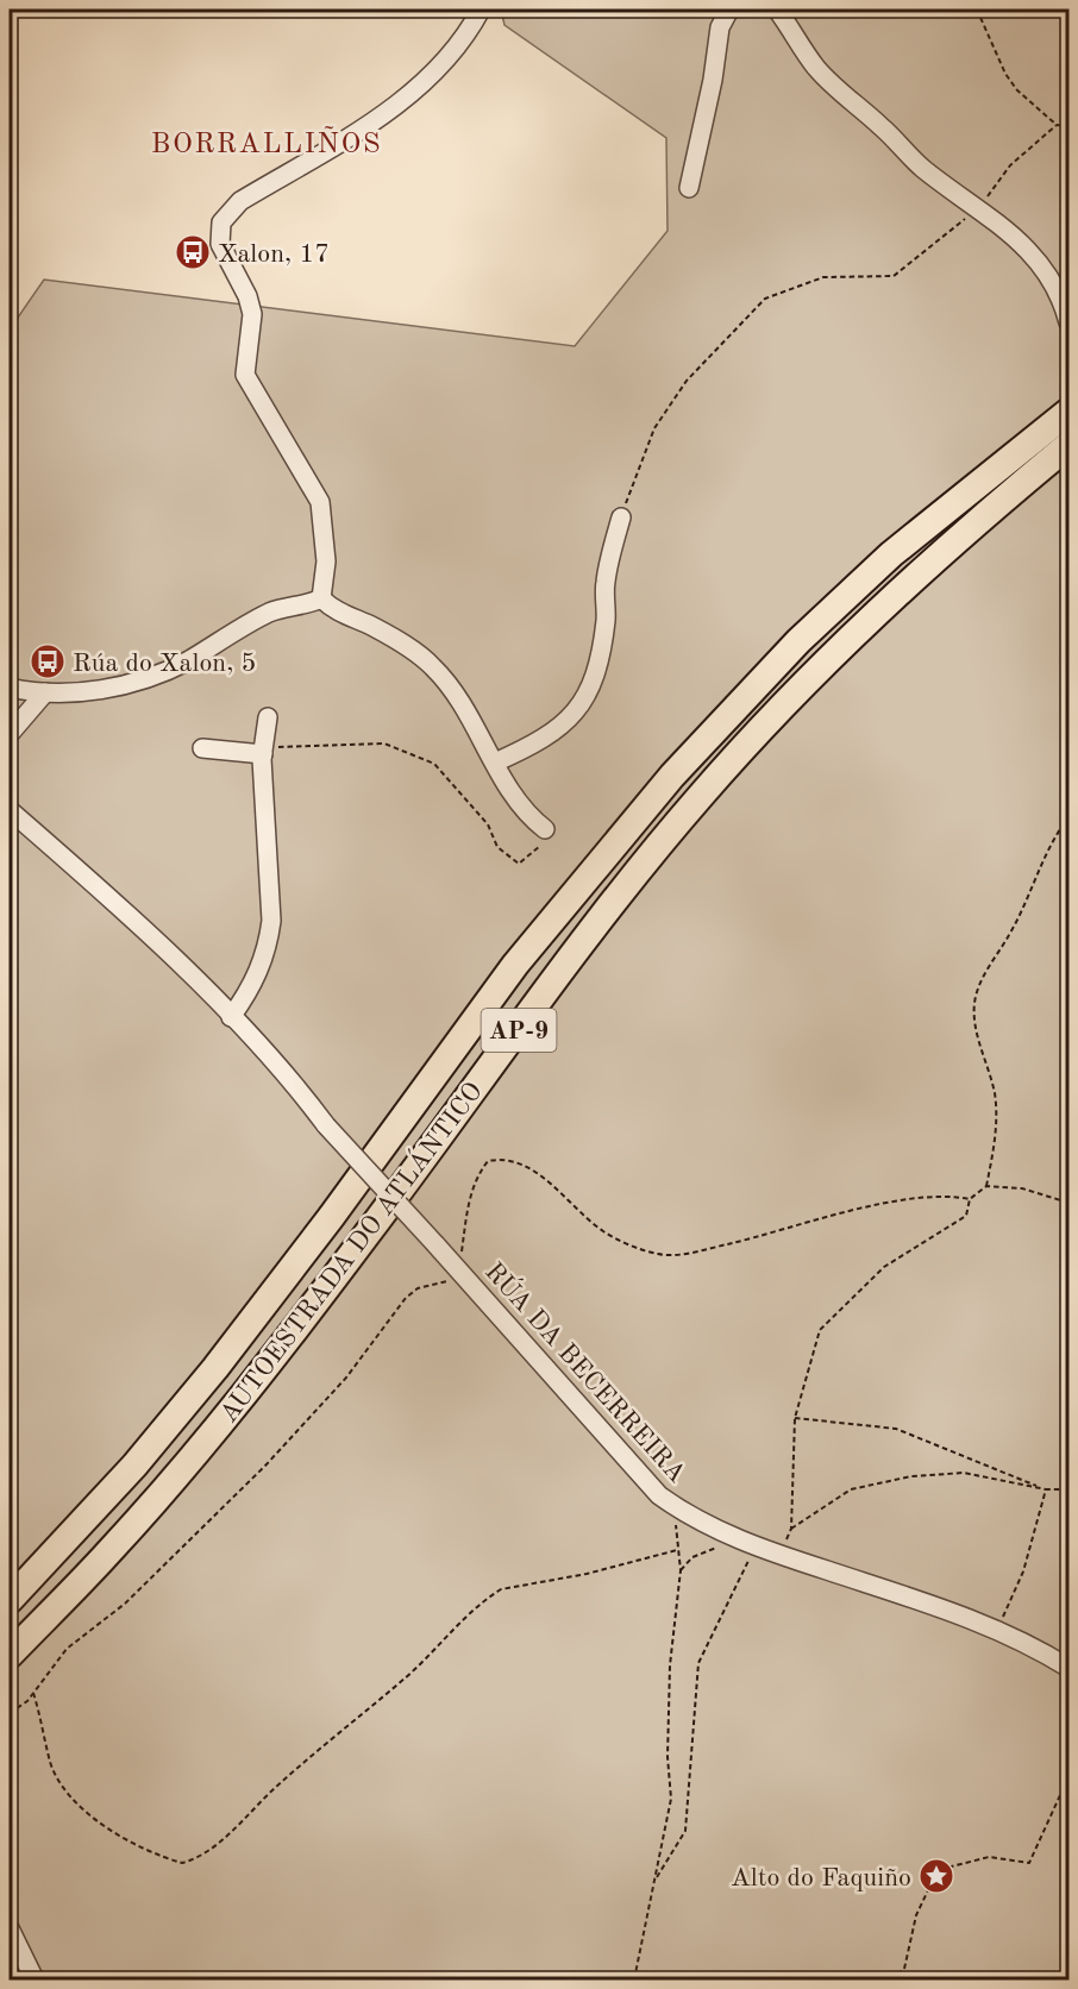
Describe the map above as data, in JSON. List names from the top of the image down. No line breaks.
{"streets":{"highway":["AP-9","AUTOESTRADA DO ATLÁNTICO"],"street":["RÚA DA BECERREIRA"]},"districts":["BORRALLIÑOS"],"places":{"bus stop":["Xalon, 17","Rúa do Xalon, 5"],"place":["Alto do Faquiño"]}}
